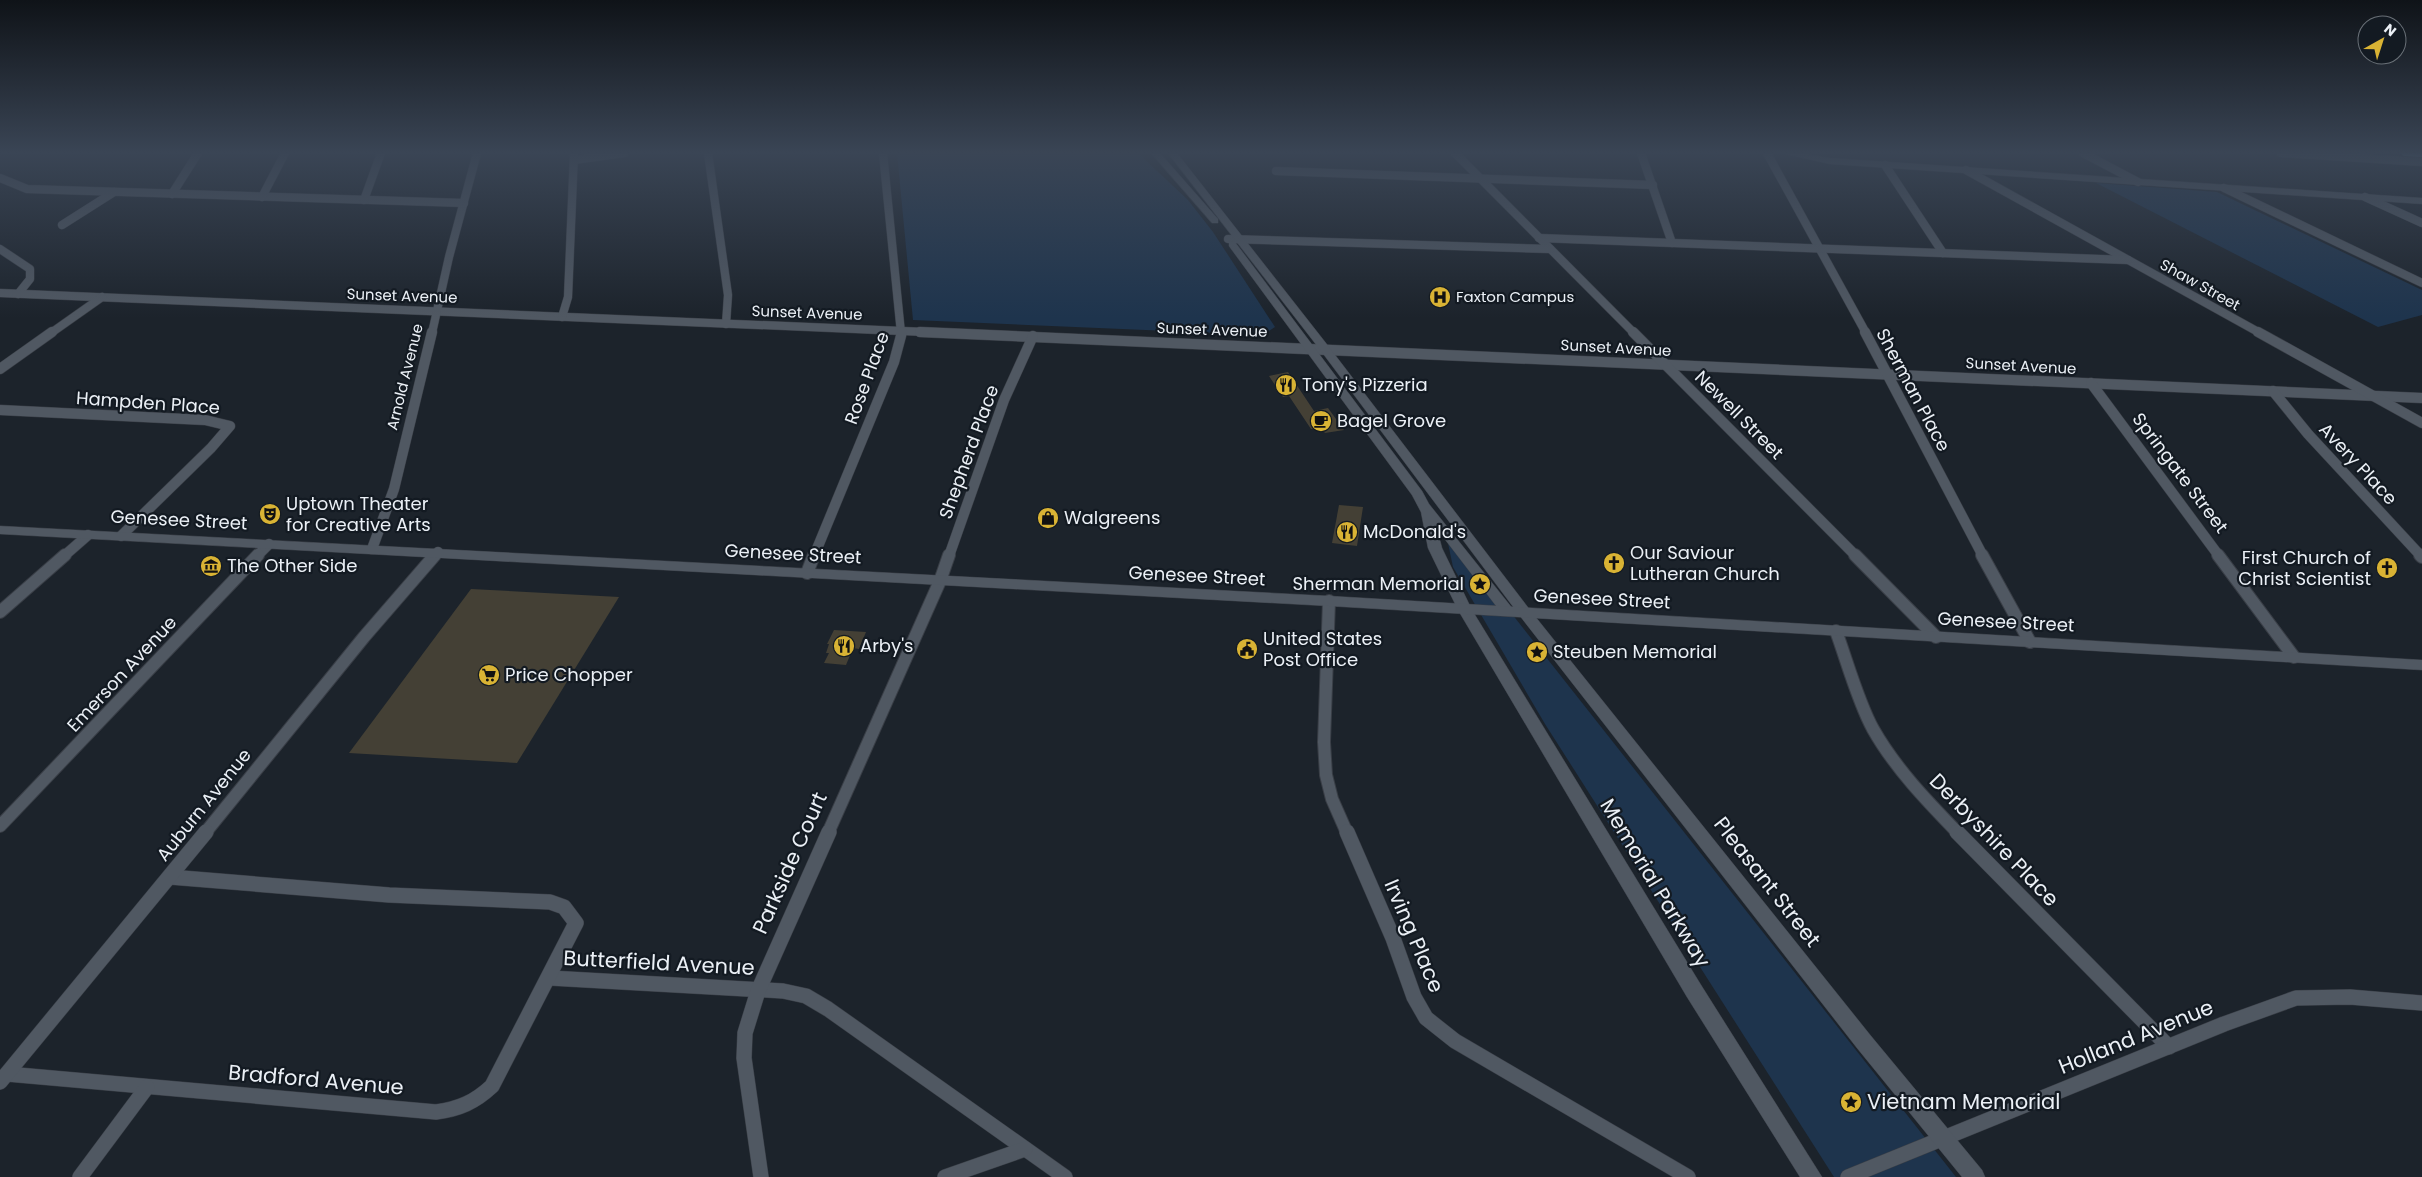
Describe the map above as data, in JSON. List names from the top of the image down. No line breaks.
{"streets":{"street":["Shaw Street","Sunset Avenue","Arnold Avenue","Rose Place","Sherman Place","Hampden Place","Newell Street","Shepherd Place","Avery Place","Springate Street","Genesee Street","Emerson Avenue","Auburn Avenue","Derbyshire Place","Parkside Court","Pleasant Street","Memorial Parkway","Irving Place","Butterfield Avenue","Holland Avenue","Bradford Avenue"]},"crossings":[["Shaw Street","Sunset Avenue"],["Sunset Avenue","Arnold Avenue"],["Sunset Avenue","Rose Place"],["Sunset Avenue","Sherman Place"],["Sunset Avenue","Newell Street"],["Sunset Avenue","Shepherd Place"],["Sunset Avenue","Avery Place"],["Sunset Avenue","Springate Street"],["Arnold Avenue","Genesee Street"],["Rose Place","Genesee Street"],["Sherman Place","Genesee Street"],["Hampden Place","Genesee Street"],["Newell Street","Genesee Street"],["Shepherd Place","Genesee Street"],["Shepherd Place","Parkside Court"],["Springate Street","Genesee Street"],["Genesee Street","Emerson Avenue"],["Genesee Street","Auburn Avenue"],["Genesee Street","Derbyshire Place"],["Genesee Street","Parkside Court"],["Genesee Street","Pleasant Street"],["Genesee Street","Memorial Parkway"],["Genesee Street","Irving Place"],["Auburn Avenue","Butterfield Avenue"],["Auburn Avenue","Bradford Avenue"],["Derbyshire Place","Holland Avenue"],["Parkside Court","Butterfield Avenue"],["Pleasant Street","Holland Avenue"],["Butterfield Avenue","Bradford Avenue"]],"places":{"hospital":["Faxton Campus"],"restaurant":["Tony's Pizzeria","McDonald's","Arby's"],"cafe":["Bagel Grove"],"theatre":["Uptown Theater for Creative Arts"],"shop":["Walgreens"],"church":["Our Saviour Lutheran Church","First Church of Christ Scientist"],"museum":["The Other Side"],"place":["Sherman Memorial","Steuben Memorial","Vietnam Memorial"],"public building":["United States Post Office"],"supermarket":["Price Chopper"]},"north":"top right"}
